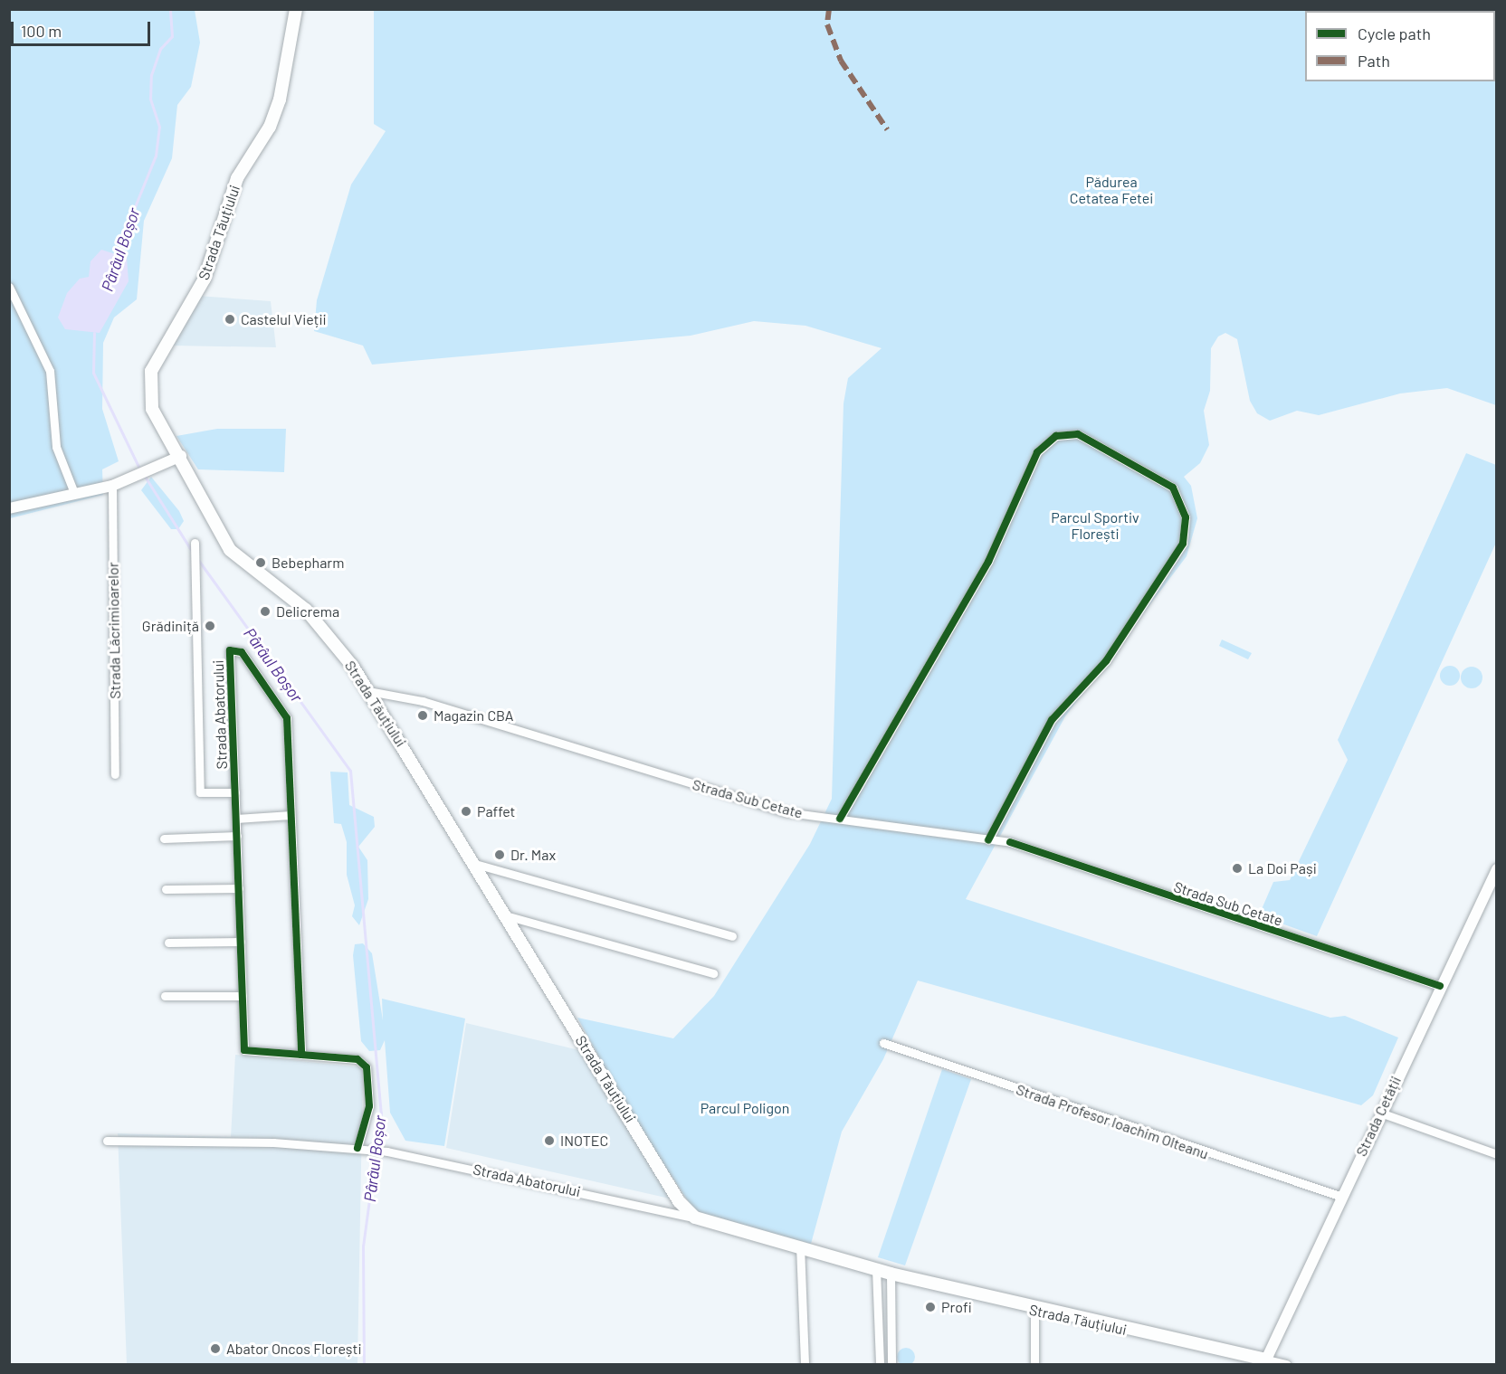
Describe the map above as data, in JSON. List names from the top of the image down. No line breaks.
{"streets":{"main road":["Strada Tăuțiului"],"street":["Strada Lăcrimioarelor","Strada Abatorului","Strada Sub Cetate","Strada Cetății","Strada Profesor Ioachim Olteanu"]},"crossings":[["Strada Tăuțiului","Strada Abatorului"],["Strada Tăuțiului","Strada Sub Cetate"],["Strada Tăuțiului","Strada Cetății"],["Strada Sub Cetate","Strada Cetății"],["Strada Cetății","Strada Profesor Ioachim Olteanu"]],"water":["Pârâul Boșor"],"parks":["Pădurea Cetatea Fetei","Parcul Sportiv Florești","Parcul Poligon"],"places":["Castelul Vieții","Bebepharm","Delicrema","Grădiniță","Magazin CBA","Paffet","Dr. Max","La Doi Pași","INOTEC","Profi","Abator Oncos Florești"],"legend":["Cycle path","Path"],"scale_bar":"100 m"}
